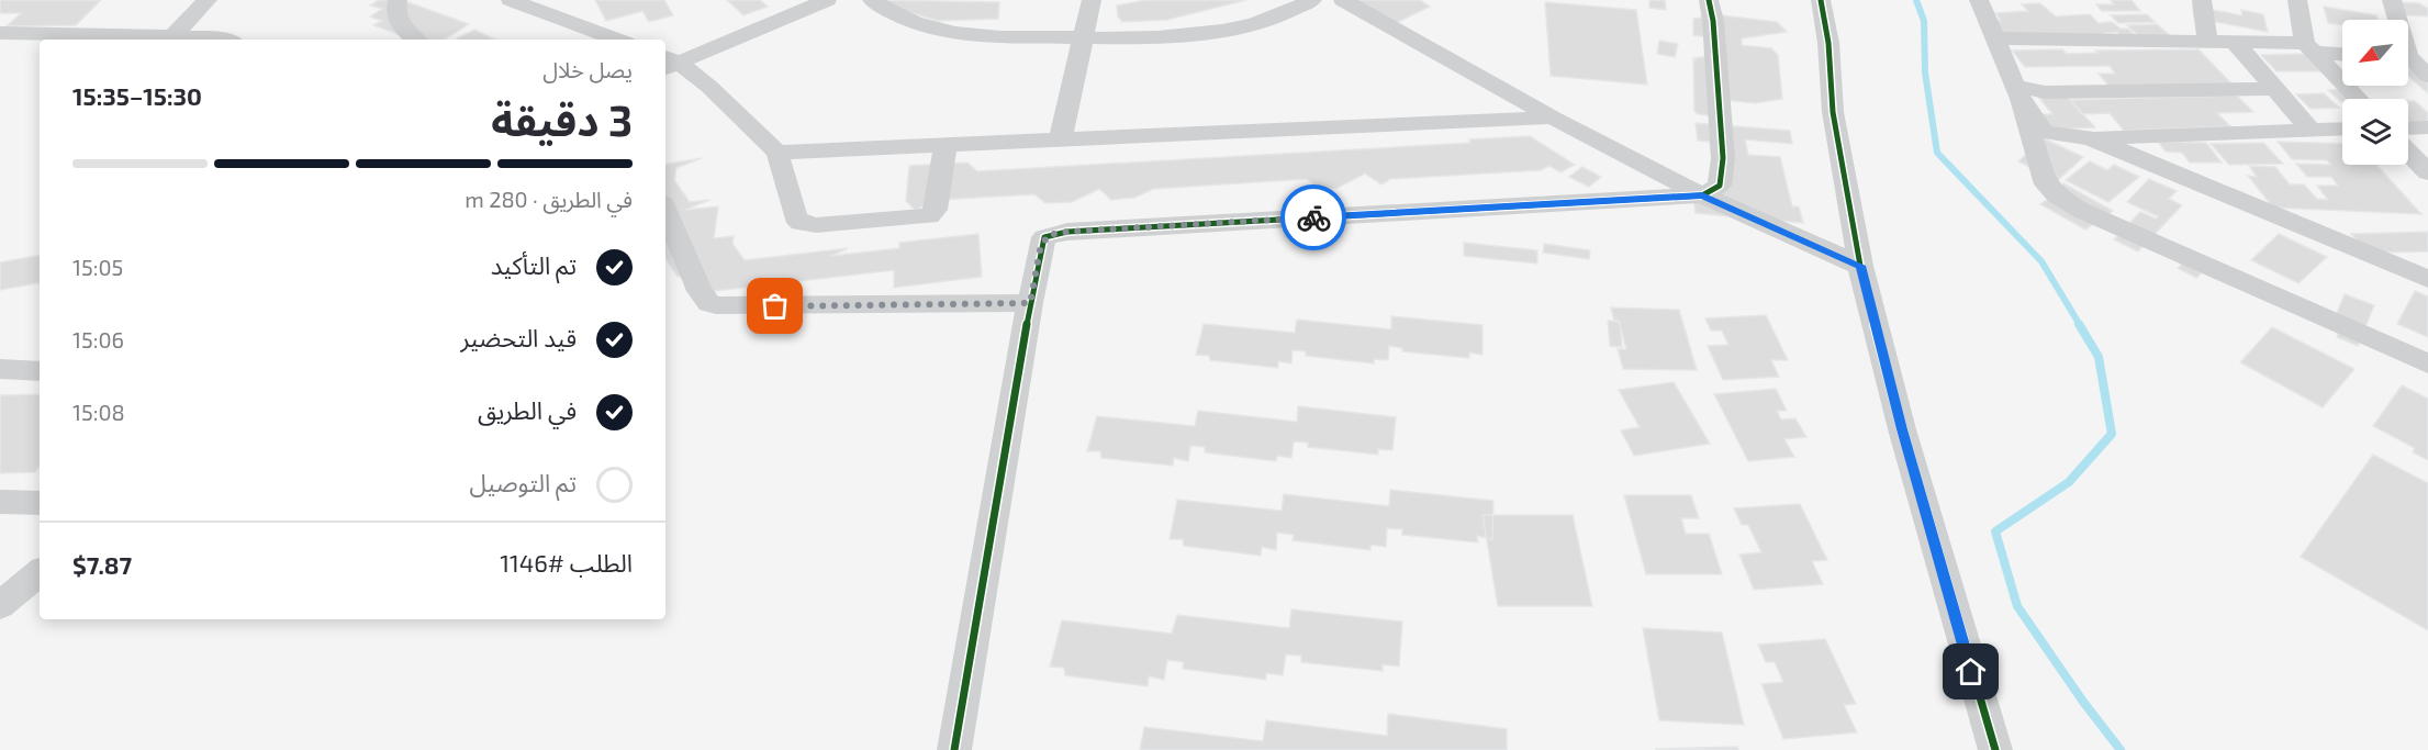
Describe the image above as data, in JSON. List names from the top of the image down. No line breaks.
{"north":"bottom left","page":{"heading":["3 دقيقة","يصل خلال","15:30–15:35"],"panel":["الطلب #1146","$7.87"],"bar":"في الطريق · 280 m","list":[["تم التأكيد","15:05"],["قيد التحضير","15:06"],["في الطريق","15:08"],"تم التوصيل"]}}
